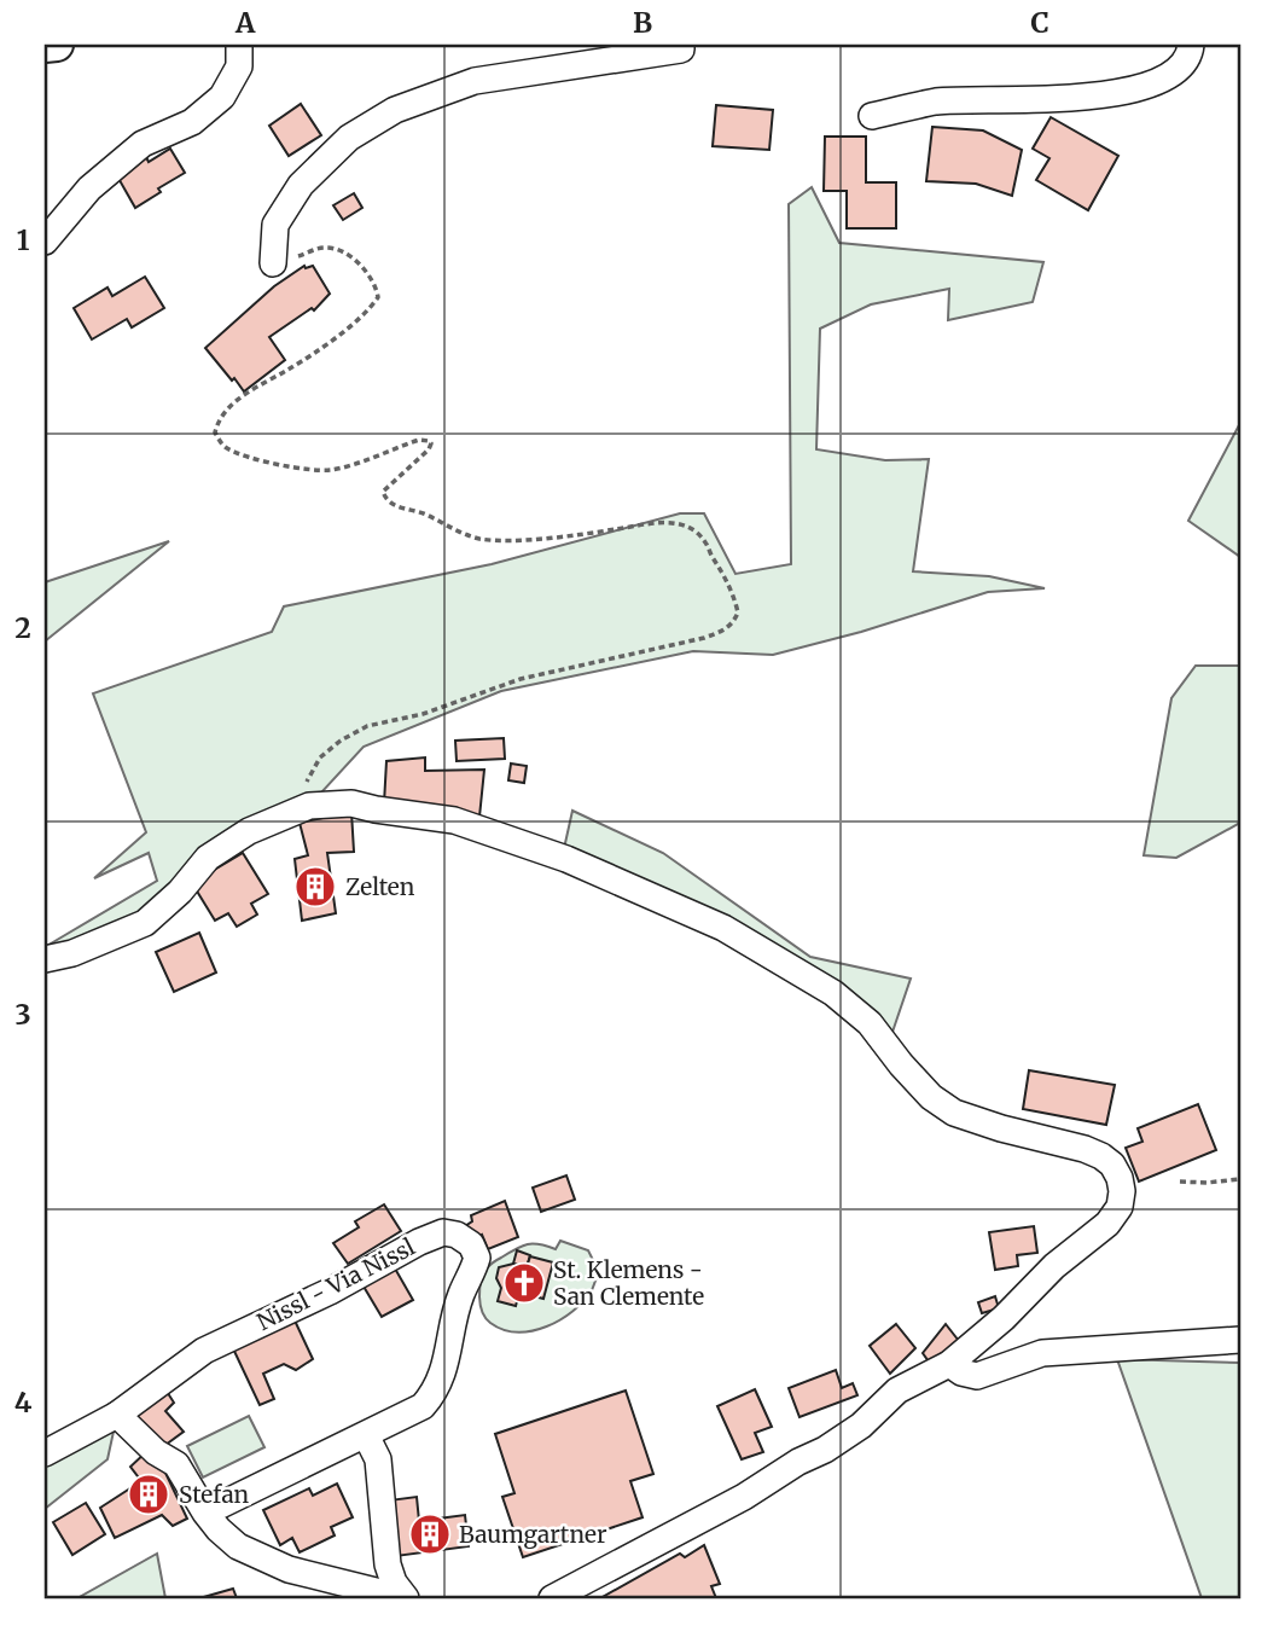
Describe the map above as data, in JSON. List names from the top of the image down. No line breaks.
{"streets":{"street":["Nissl - Via Nissl"]},"places":{"building":["Zelten","Stefan","Baumgartner"],"church":["St. Klemens - San Clemente"]},"grid":{"columns":["A","B","C"],"rows":["1","2","3","4"]}}
